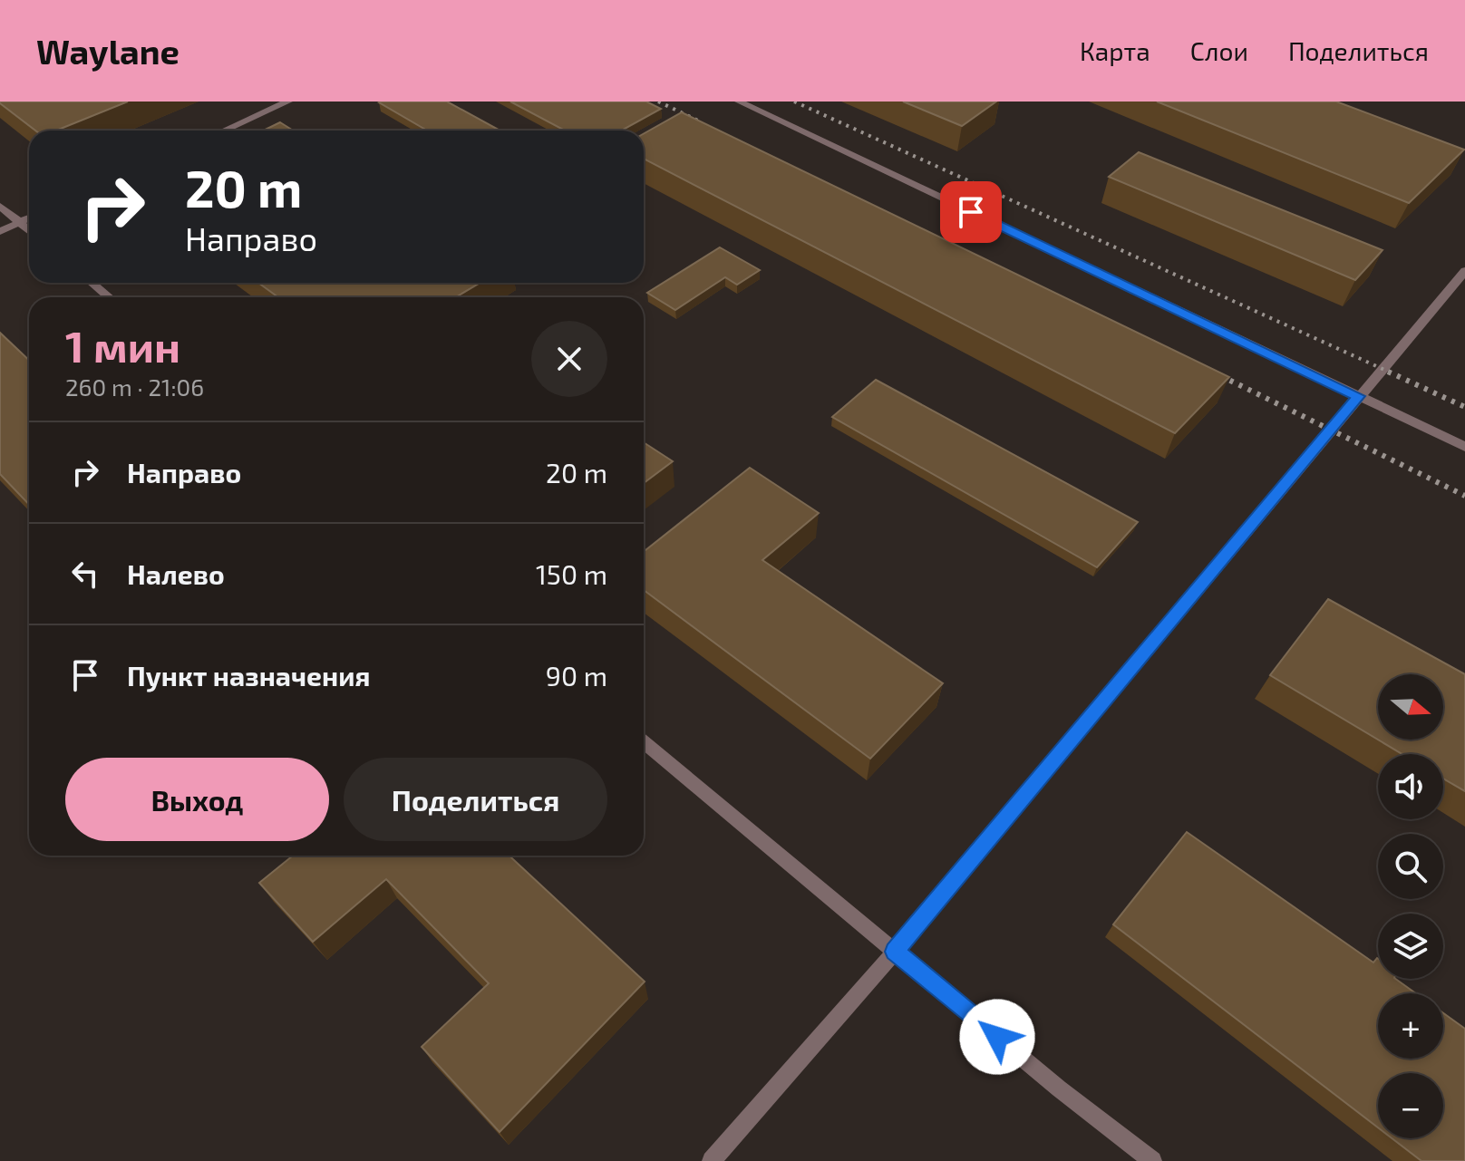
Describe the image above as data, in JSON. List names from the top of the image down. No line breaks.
{"north":"right","page":{"header":"Waylane","nav":["Карта","Слои","Поделиться"],"turn":["20 m","Направо"],"heading":["1 мин","260 m · 21:06"],"list":[{"name":"Направо","value":"20 m"},{"name":"Налево","value":"150 m"},{"name":"Пункт назначения","value":"90 m"}],"map_buttons":["+","−"],"buttons":["Выход","Поделиться"]}}
